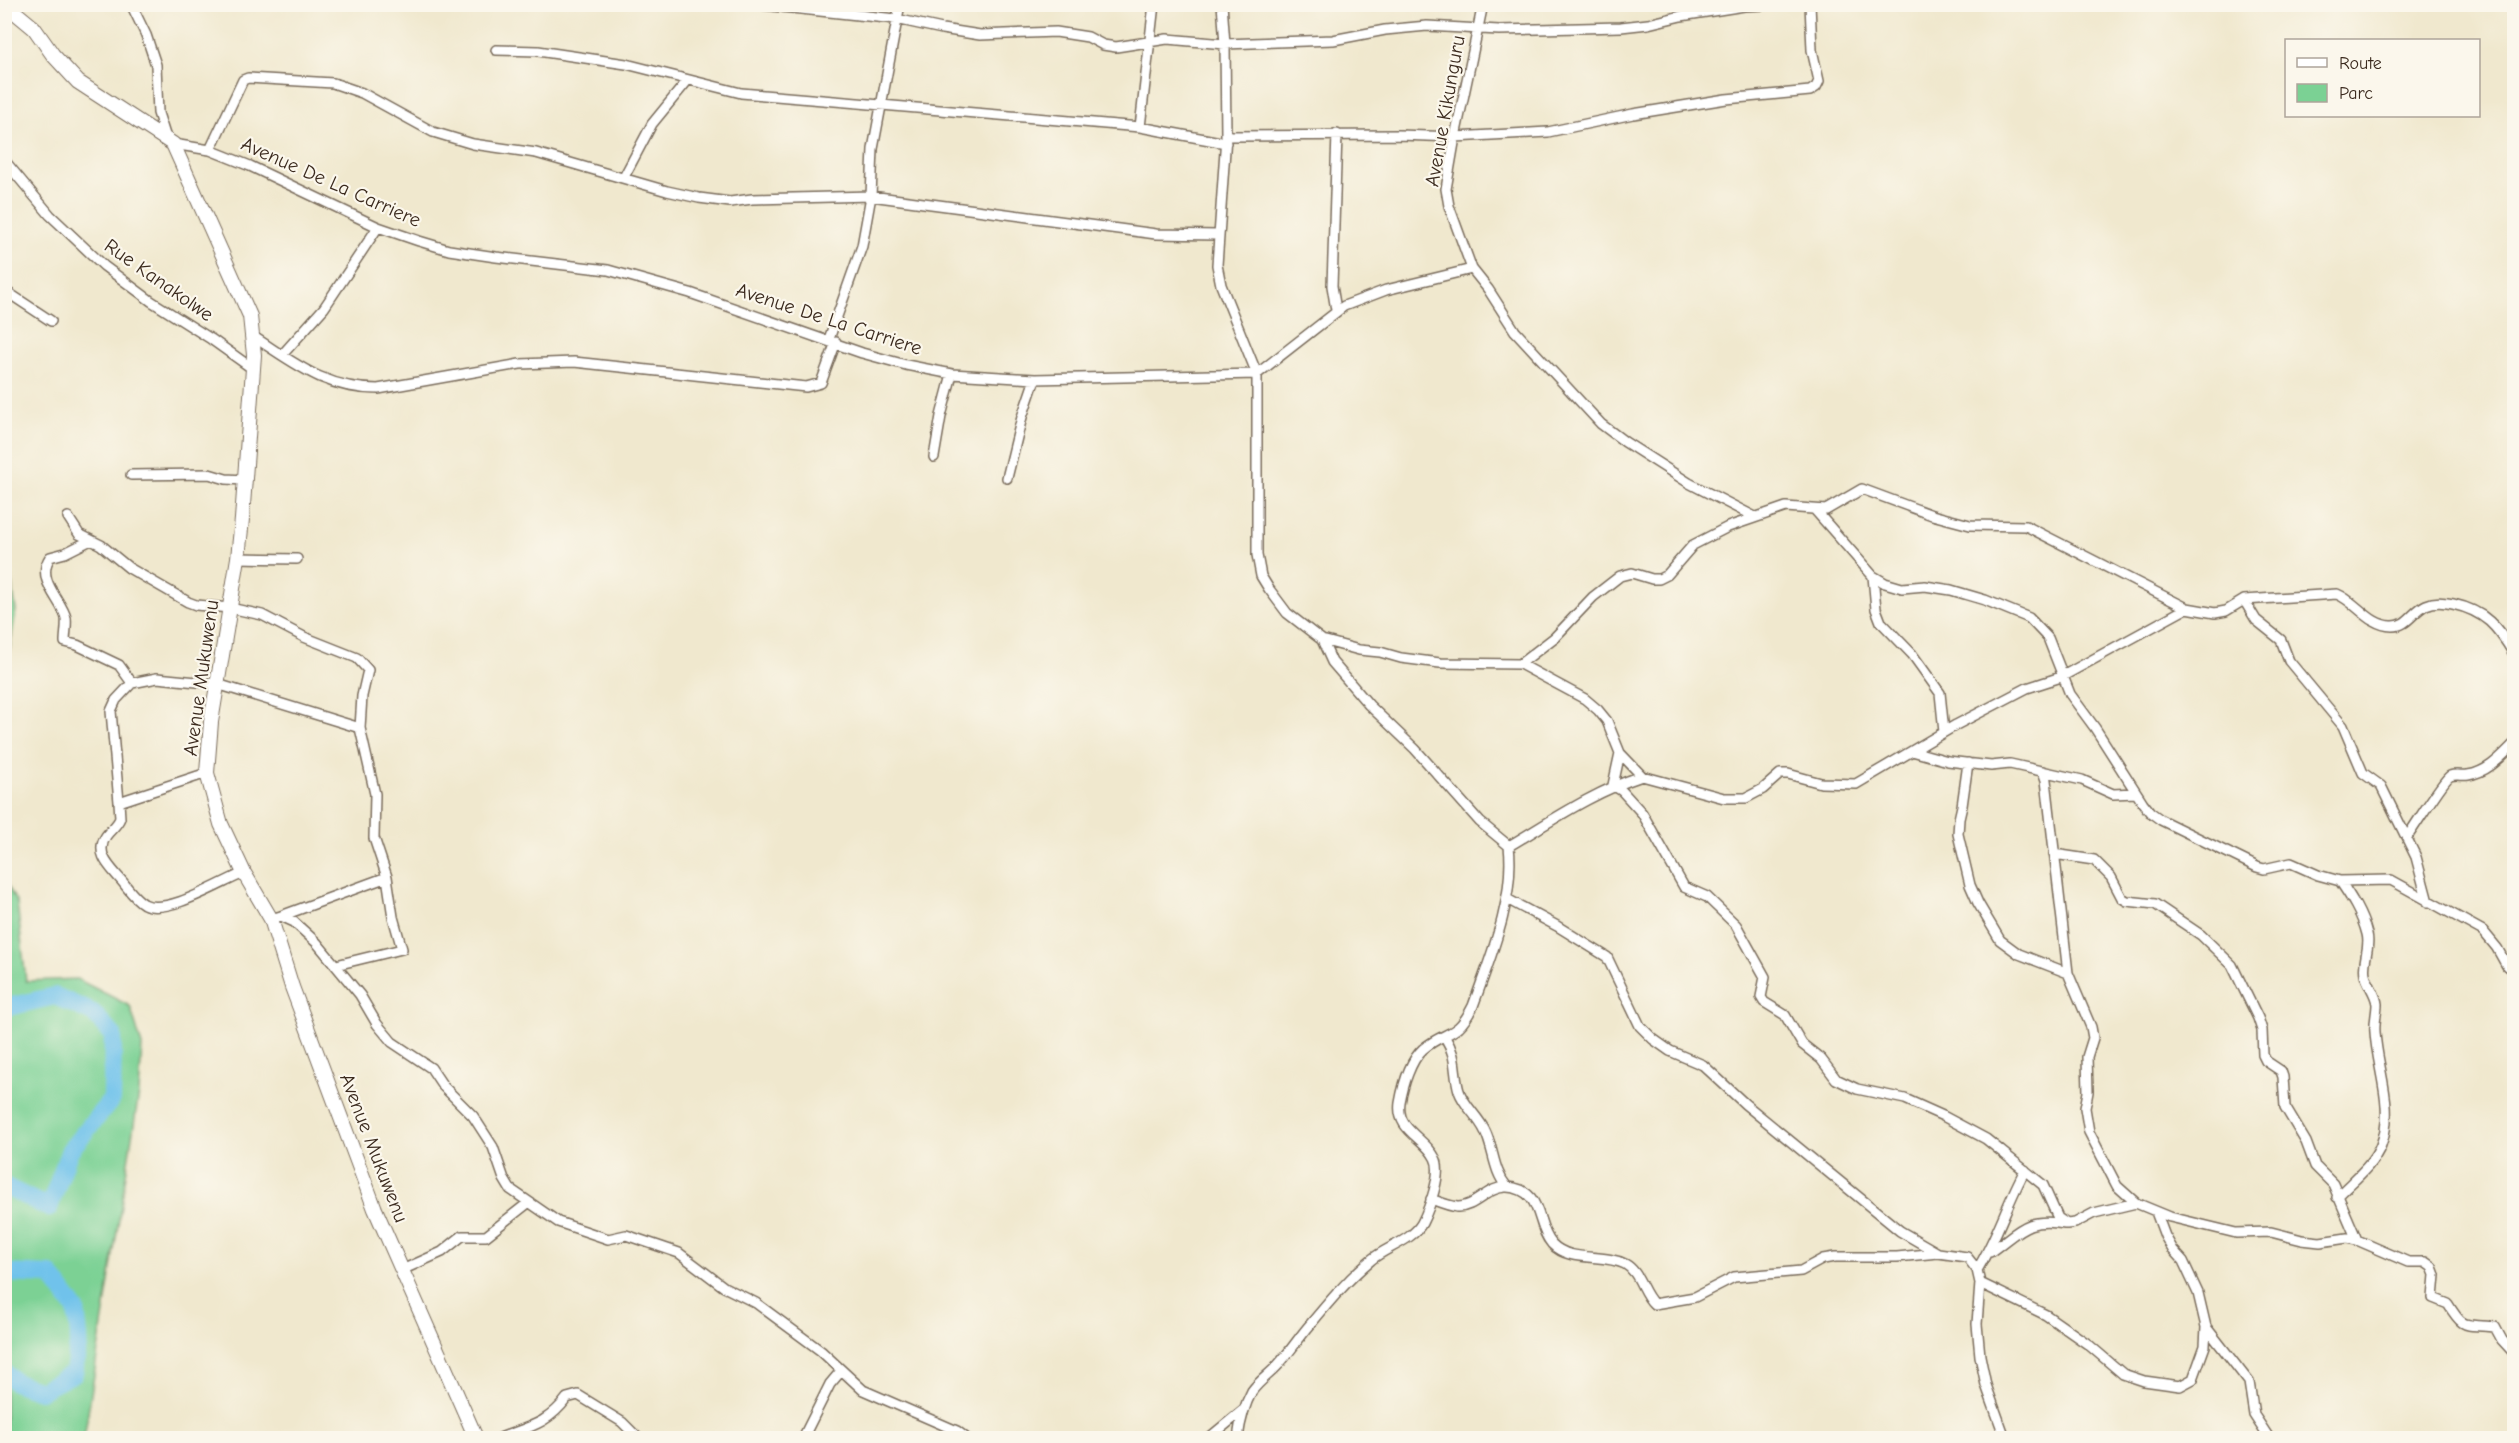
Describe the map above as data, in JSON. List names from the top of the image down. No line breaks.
{"streets":{"street":["Avenue Kikunguru","Avenue De La Carriere","Rue Kanakolwe","Avenue Mukuwenu"]},"crossings":[["Avenue De La Carriere","Avenue Mukuwenu"],["Rue Kanakolwe","Avenue Mukuwenu"]],"legend":["Route","Parc"]}
